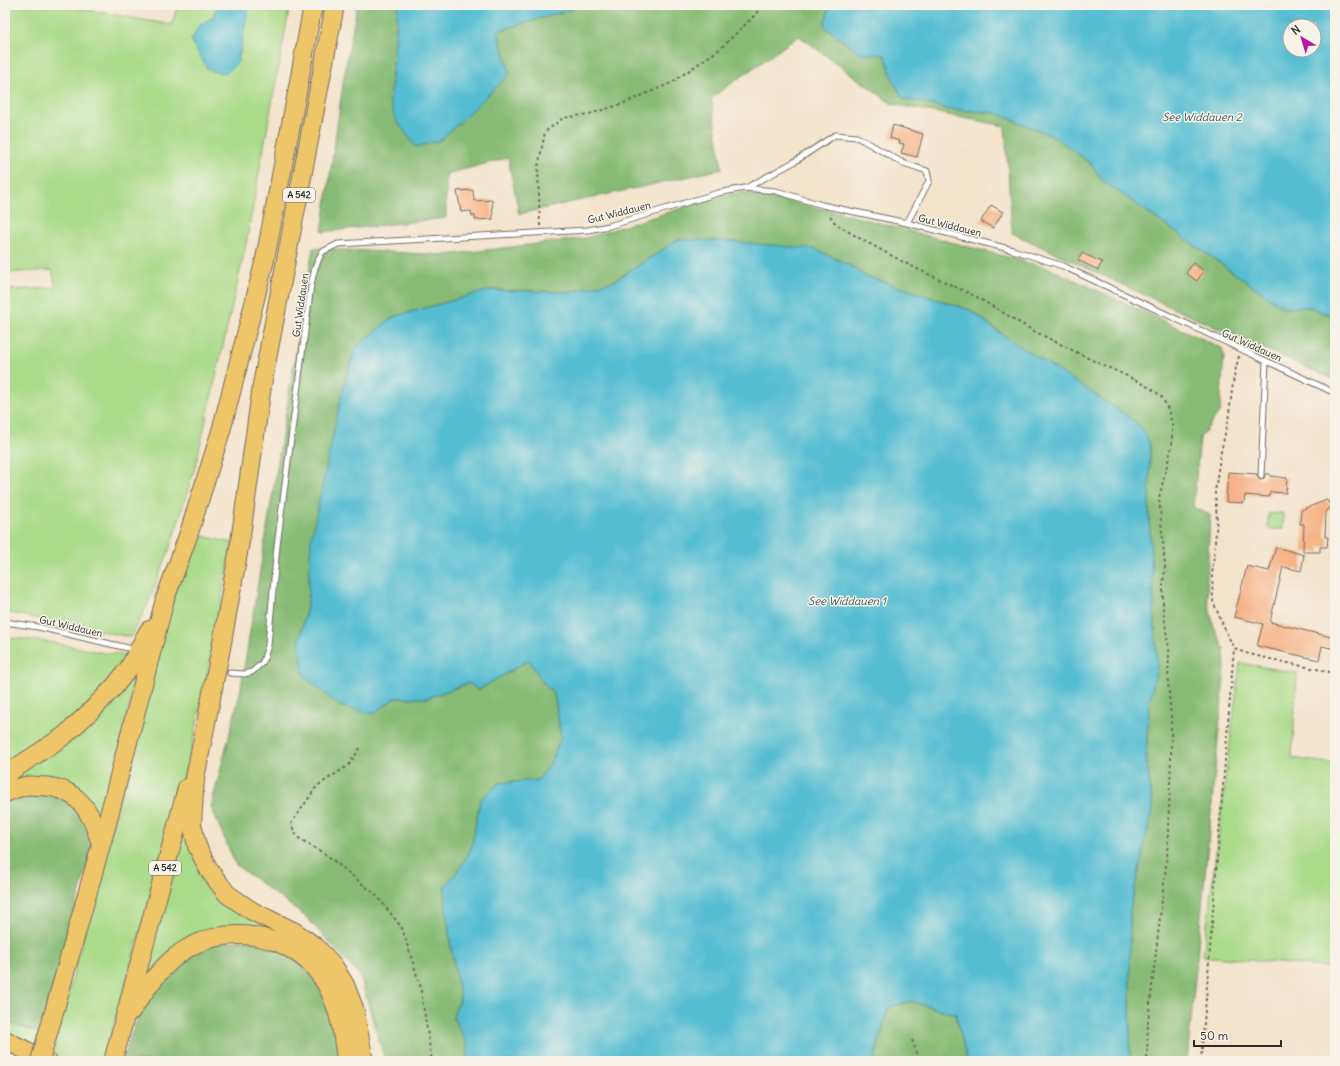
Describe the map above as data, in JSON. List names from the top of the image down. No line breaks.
{"streets":{"highway":["A 542"],"lane":["Gut Widdauen"]},"water":["See Widdauen 2","See Widdauen 1"],"scale_bar":"50 m","north":"top left"}
